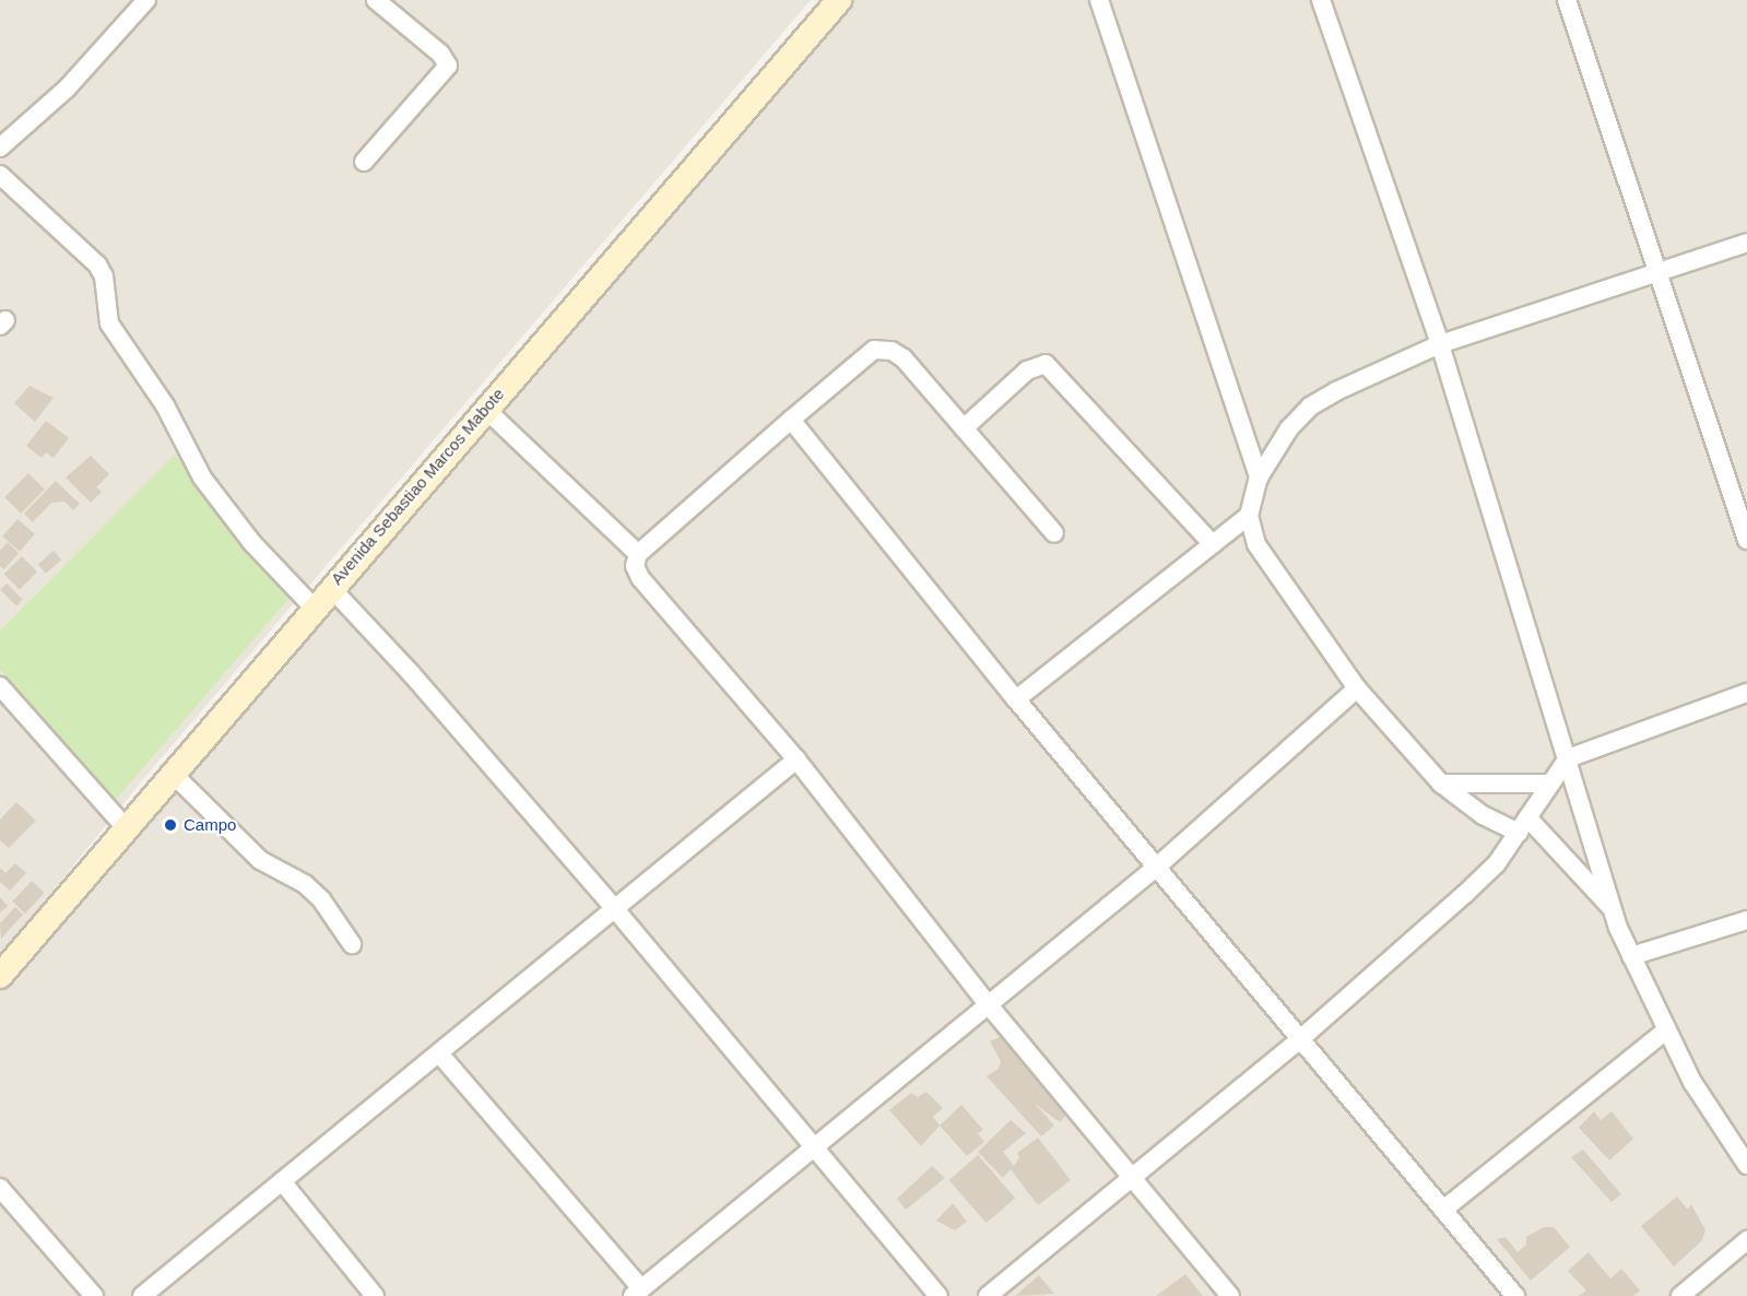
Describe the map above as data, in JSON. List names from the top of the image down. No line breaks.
{"streets":{"main road":["Avenida Sebastiao Marcos Mabote"]},"places":["Campo"]}
